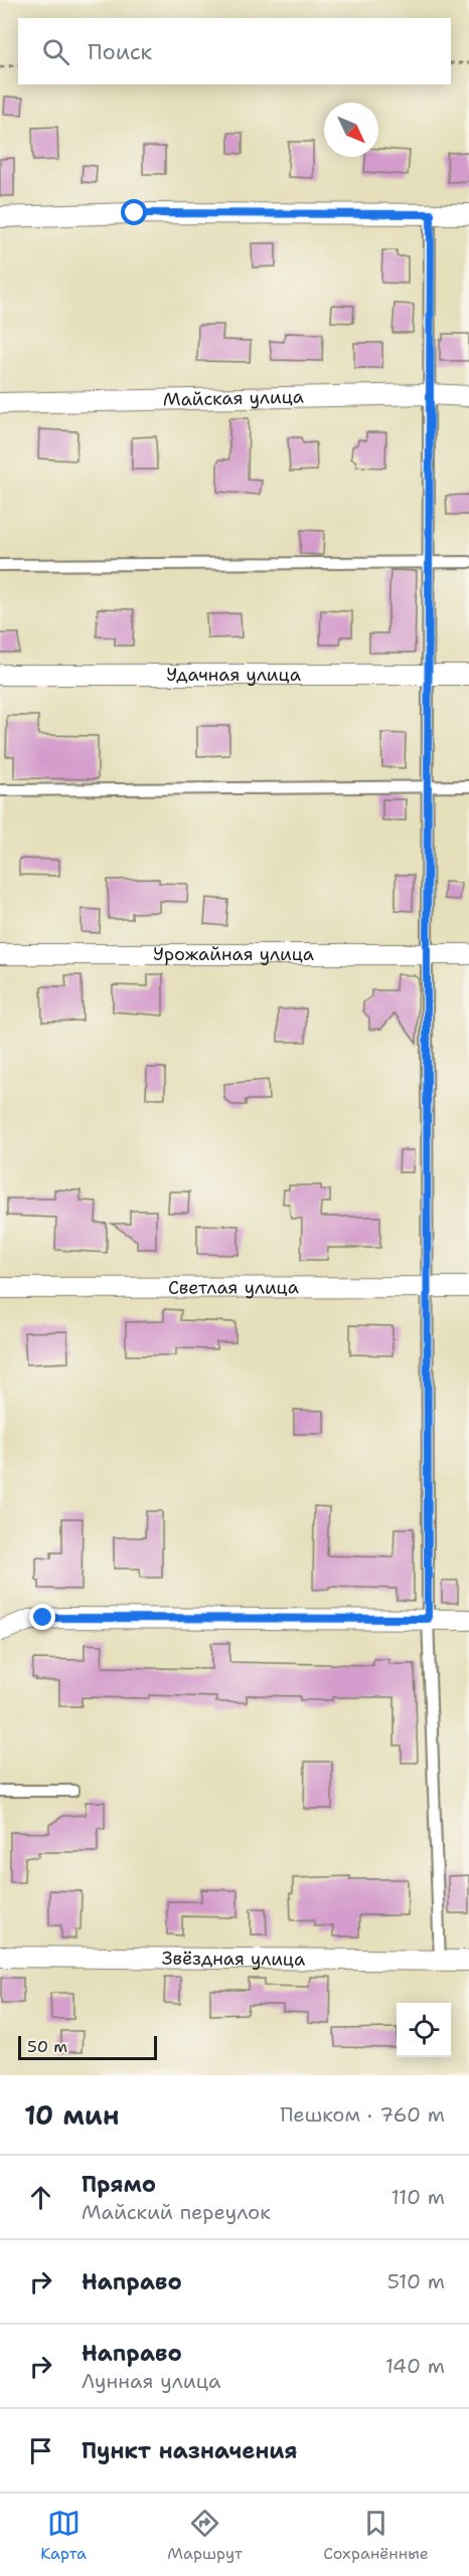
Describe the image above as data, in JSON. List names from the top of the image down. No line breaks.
{"streets":{"street":["Майская улица","Удачная улица","Урожайная улица","Светлая улица","Звёздная улица"]},"scale_bar":"50 m","north":"bottom right","page":{"search":"Поиск","scale":"50 m","heading":["10 мин","Пешком · 760 m"],"list":[["Прямо","Майский переулок","110 m"],["Направо","510 m"],["Направо","Лунная улица","140 m"],"Пункт назначения"],"nav":["Карта","Маршрут","Сохранённые"]}}
